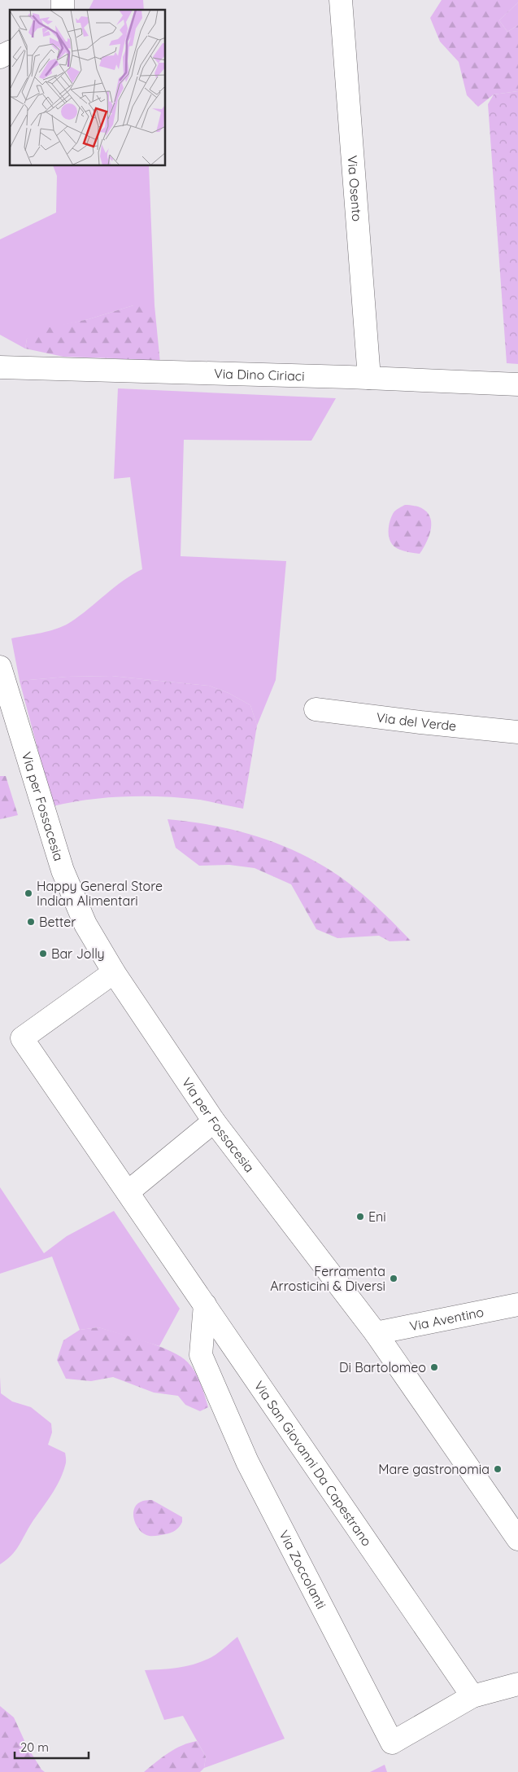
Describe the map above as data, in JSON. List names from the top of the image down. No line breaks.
{"streets":{"street":["Via Osento","Via Dino Ciriaci","Via del Verde","Via per Fossacesia","Via Aventino","Via San Giovanni Da Capestrano","Via Zoccolanti"]},"crossings":[["Via Osento","Via Dino Ciriaci"],["Via per Fossacesia","Via Aventino"],["Via per Fossacesia","Via San Giovanni Da Capestrano"],["Via San Giovanni Da Capestrano","Via Zoccolanti"]],"places":["Happy General Store Indian Alimentari","Better","Bar Jolly","Eni","Ferramenta Arrosticini & Diversi","Di Bartolomeo","Mare gastronomia"],"scale_bar":"20 m"}
